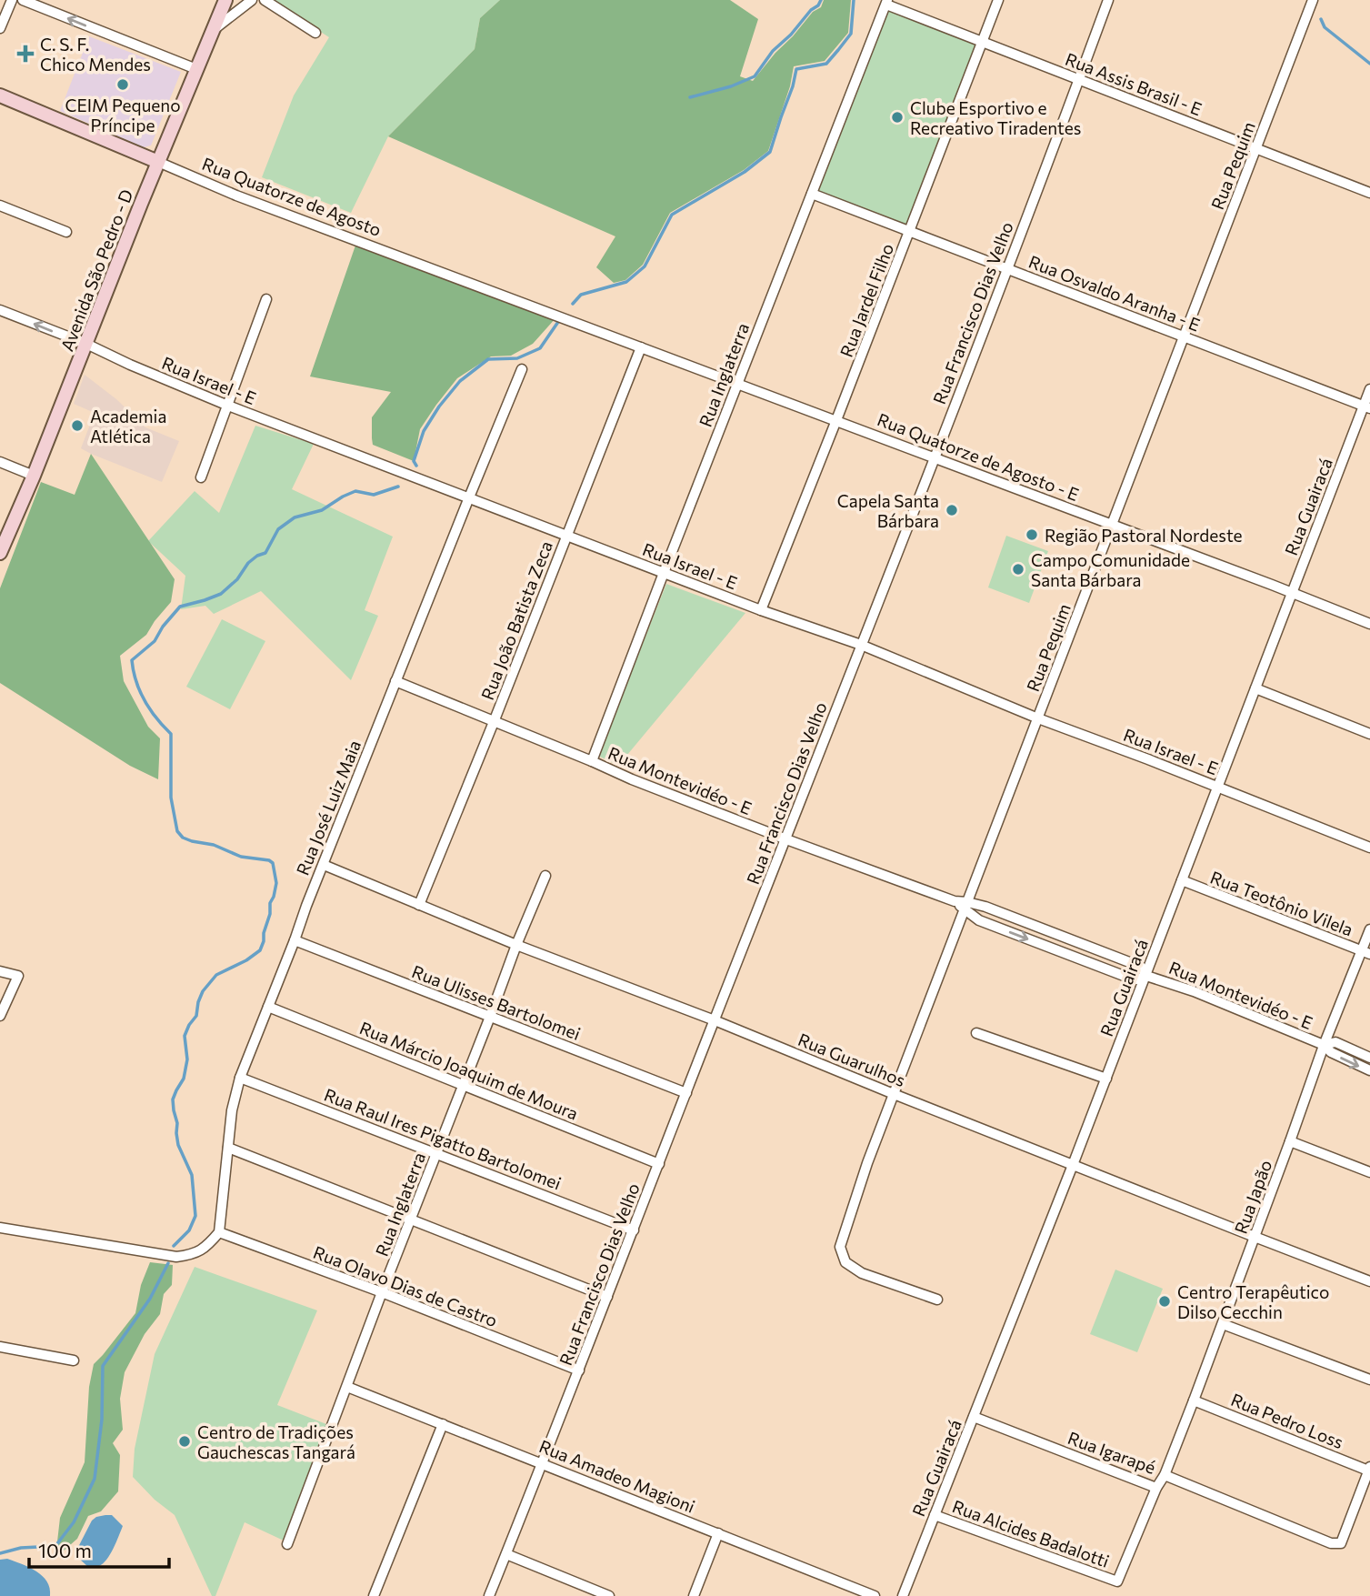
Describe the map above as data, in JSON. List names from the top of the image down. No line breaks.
{"streets":{"street":["Rua Assis Brasil - E","Rua Pequim","Rua Quatorze de Agosto","Avenida São Pedro - D","Rua Osvaldo Aranha - E","Rua Jardel Filho","Rua Francisco Dias Velho","Rua Inglaterra","Rua Israel - E","Rua Quatorze de Agosto - E","Rua Guairacá","Rua João Batista Zeca","Rua Montevidéo - E","Rua José Luiz Maia","Rua Teotônio Vilela","Rua Ulisses Bartolomei","Rua Guarulhos","Rua Márcio Joaquim de Moura","Rua Raul Ires Pigatto Bartolomei","Rua Japão","Rua Olavo Dias de Castro","Rua Pedro Loss","Rua Igarapé","Rua Amadeo Magioni","Rua Alcides Badalotti"]},"crossings":[["Rua Assis Brasil - E","Rua Pequim"],["Rua Assis Brasil - E","Rua Jardel Filho"],["Rua Assis Brasil - E","Rua Francisco Dias Velho"],["Rua Assis Brasil - E","Rua Inglaterra"],["Rua Pequim","Rua Osvaldo Aranha - E"],["Rua Pequim","Rua Israel - E"],["Rua Pequim","Rua Quatorze de Agosto - E"],["Rua Pequim","Rua Montevidéo - E"],["Rua Pequim","Rua Guarulhos"],["Rua Quatorze de Agosto","Avenida São Pedro - D"],["Rua Quatorze de Agosto","Rua Quatorze de Agosto - E"],["Avenida São Pedro - D","Rua Israel - E"],["Rua Osvaldo Aranha - E","Rua Jardel Filho"],["Rua Osvaldo Aranha - E","Rua Francisco Dias Velho"],["Rua Osvaldo Aranha - E","Rua Inglaterra"],["Rua Osvaldo Aranha - E","Rua Guairacá"],["Rua Jardel Filho","Rua Israel - E"],["Rua Jardel Filho","Rua Quatorze de Agosto - E"],["Rua Francisco Dias Velho","Rua Israel - E"],["Rua Francisco Dias Velho","Rua Quatorze de Agosto - E"],["Rua Francisco Dias Velho","Rua Montevidéo - E"],["Rua Francisco Dias Velho","Rua Ulisses Bartolomei"],["Rua Francisco Dias Velho","Rua Guarulhos"],["Rua Francisco Dias Velho","Rua Márcio Joaquim de Moura"],["Rua Francisco Dias Velho","Rua Raul Ires Pigatto Bartolomei"],["Rua Francisco Dias Velho","Rua Olavo Dias de Castro"],["Rua Francisco Dias Velho","Rua Amadeo Magioni"],["Rua Inglaterra","Rua Israel - E"],["Rua Inglaterra","Rua Quatorze de Agosto - E"],["Rua Inglaterra","Rua Montevidéo - E"],["Rua Inglaterra","Rua Ulisses Bartolomei"],["Rua Inglaterra","Rua Guarulhos"],["Rua Inglaterra","Rua Márcio Joaquim de Moura"],["Rua Inglaterra","Rua Raul Ires Pigatto Bartolomei"],["Rua Inglaterra","Rua Olavo Dias de Castro"],["Rua Inglaterra","Rua Amadeo Magioni"],["Rua Israel - E","Rua Guairacá"],["Rua Israel - E","Rua João Batista Zeca"],["Rua Israel - E","Rua José Luiz Maia"],["Rua Quatorze de Agosto - E","Rua Guairacá"],["Rua Quatorze de Agosto - E","Rua João Batista Zeca"],["Rua Guairacá","Rua Montevidéo - E"],["Rua Guairacá","Rua Teotônio Vilela"],["Rua Guairacá","Rua Guarulhos"],["Rua Guairacá","Rua Igarapé"],["Rua Guairacá","Rua Alcides Badalotti"],["Rua João Batista Zeca","Rua Montevidéo - E"],["Rua João Batista Zeca","Rua Guarulhos"],["Rua Montevidéo - E","Rua José Luiz Maia"],["Rua Montevidéo - E","Rua Japão"],["Rua José Luiz Maia","Rua Ulisses Bartolomei"],["Rua José Luiz Maia","Rua Guarulhos"],["Rua José Luiz Maia","Rua Márcio Joaquim de Moura"],["Rua José Luiz Maia","Rua Raul Ires Pigatto Bartolomei"],["Rua José Luiz Maia","Rua Olavo Dias de Castro"],["Rua Teotônio Vilela","Rua Japão"],["Rua Guarulhos","Rua Japão"],["Rua Japão","Rua Pedro Loss"],["Rua Japão","Rua Igarapé"],["Rua Pedro Loss","Rua Igarapé"],["Rua Igarapé","Rua Alcides Badalotti"]],"places":{"health":["C. S. F. Chico Mendes"],"other":["CEIM Pequeno Príncipe","Clube Esportivo e Recreativo Tiradentes","Academia Atlética","Capela Santa Bárbara","Região Pastoral Nordeste","Campo Comunidade Santa Bárbara","Centro Terapêutico Dilso Cecchin","Centro de Tradições Gauchescas Tangará"]},"scale_bar":"100 m"}
